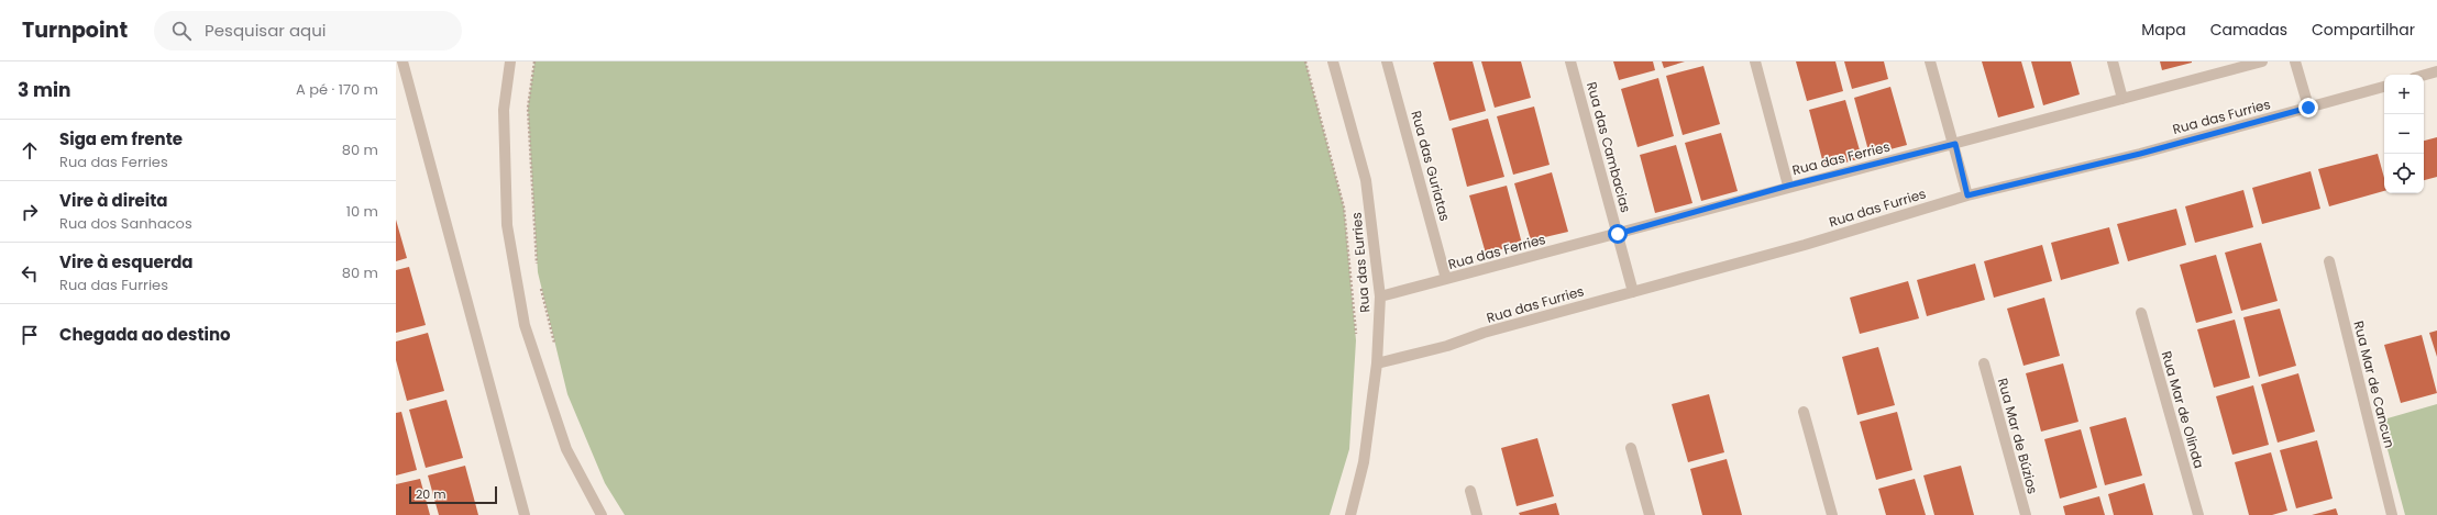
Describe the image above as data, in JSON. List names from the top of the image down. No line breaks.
{"streets":{"street":["Rua das Furries","Rua das Cambacias","Rua das Ferries","Rua das Guriatas","Rua das Eurries","Rua Mar de Cancun","Rua Mar de Olinda","Rua Mar de Búzios"]},"crossings":[["Rua das Furries","Rua das Cambacias"],["Rua das Furries","Rua das Eurries"],["Rua das Cambacias","Rua das Ferries"],["Rua das Ferries","Rua das Guriatas"],["Rua das Ferries","Rua das Eurries"]],"scale_bar":"20 m","page":{"header":"Turnpoint","search":"Pesquisar aqui","nav":["Mapa","Camadas","Compartilhar"],"heading":["3 min","A pé · 170 m"],"map_buttons":["+","−"],"list":[["Siga em frente","Rua das Ferries","80 m"],["Vire à direita","Rua dos Sanhacos","10 m"],["Vire à esquerda","Rua das Furries","80 m"],"Chegada ao destino"],"scale":"20 m"}}
